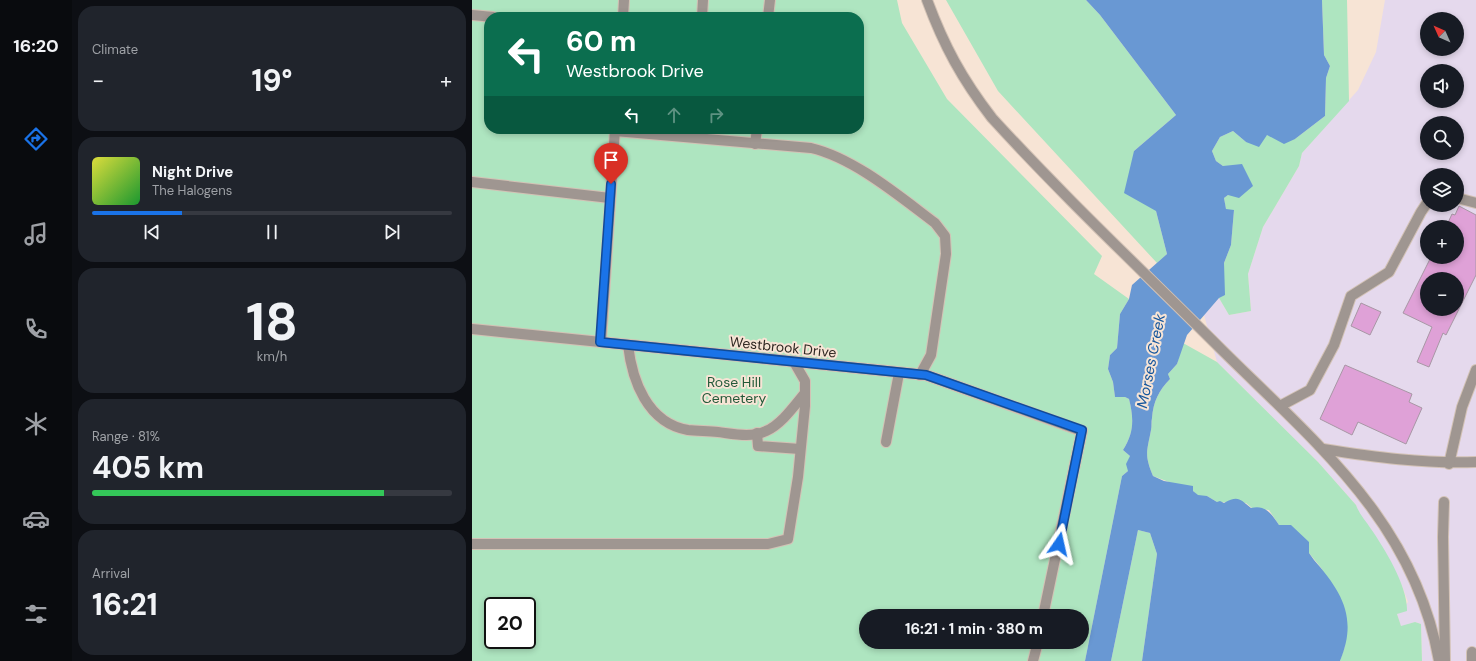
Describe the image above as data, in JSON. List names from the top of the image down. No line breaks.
{"streets":{"lane":["Westbrook Drive"]},"water":["Morses Creek"],"parks":["Rose Hill Cemetery"],"north":"top left","page":{"tabs":"16:20","tile":["Climate",["18","km/h"],["Range · 81%","405 km"],["Arrival","16:21"]],"map_buttons":["+","−"],"turn":["60 m","Westbrook Drive"],"heat":["−","19°","+"],"song":["Night Drive","The Halogens"],"limit":"20","trip":"16:21 · 1 min · 380 m"}}
